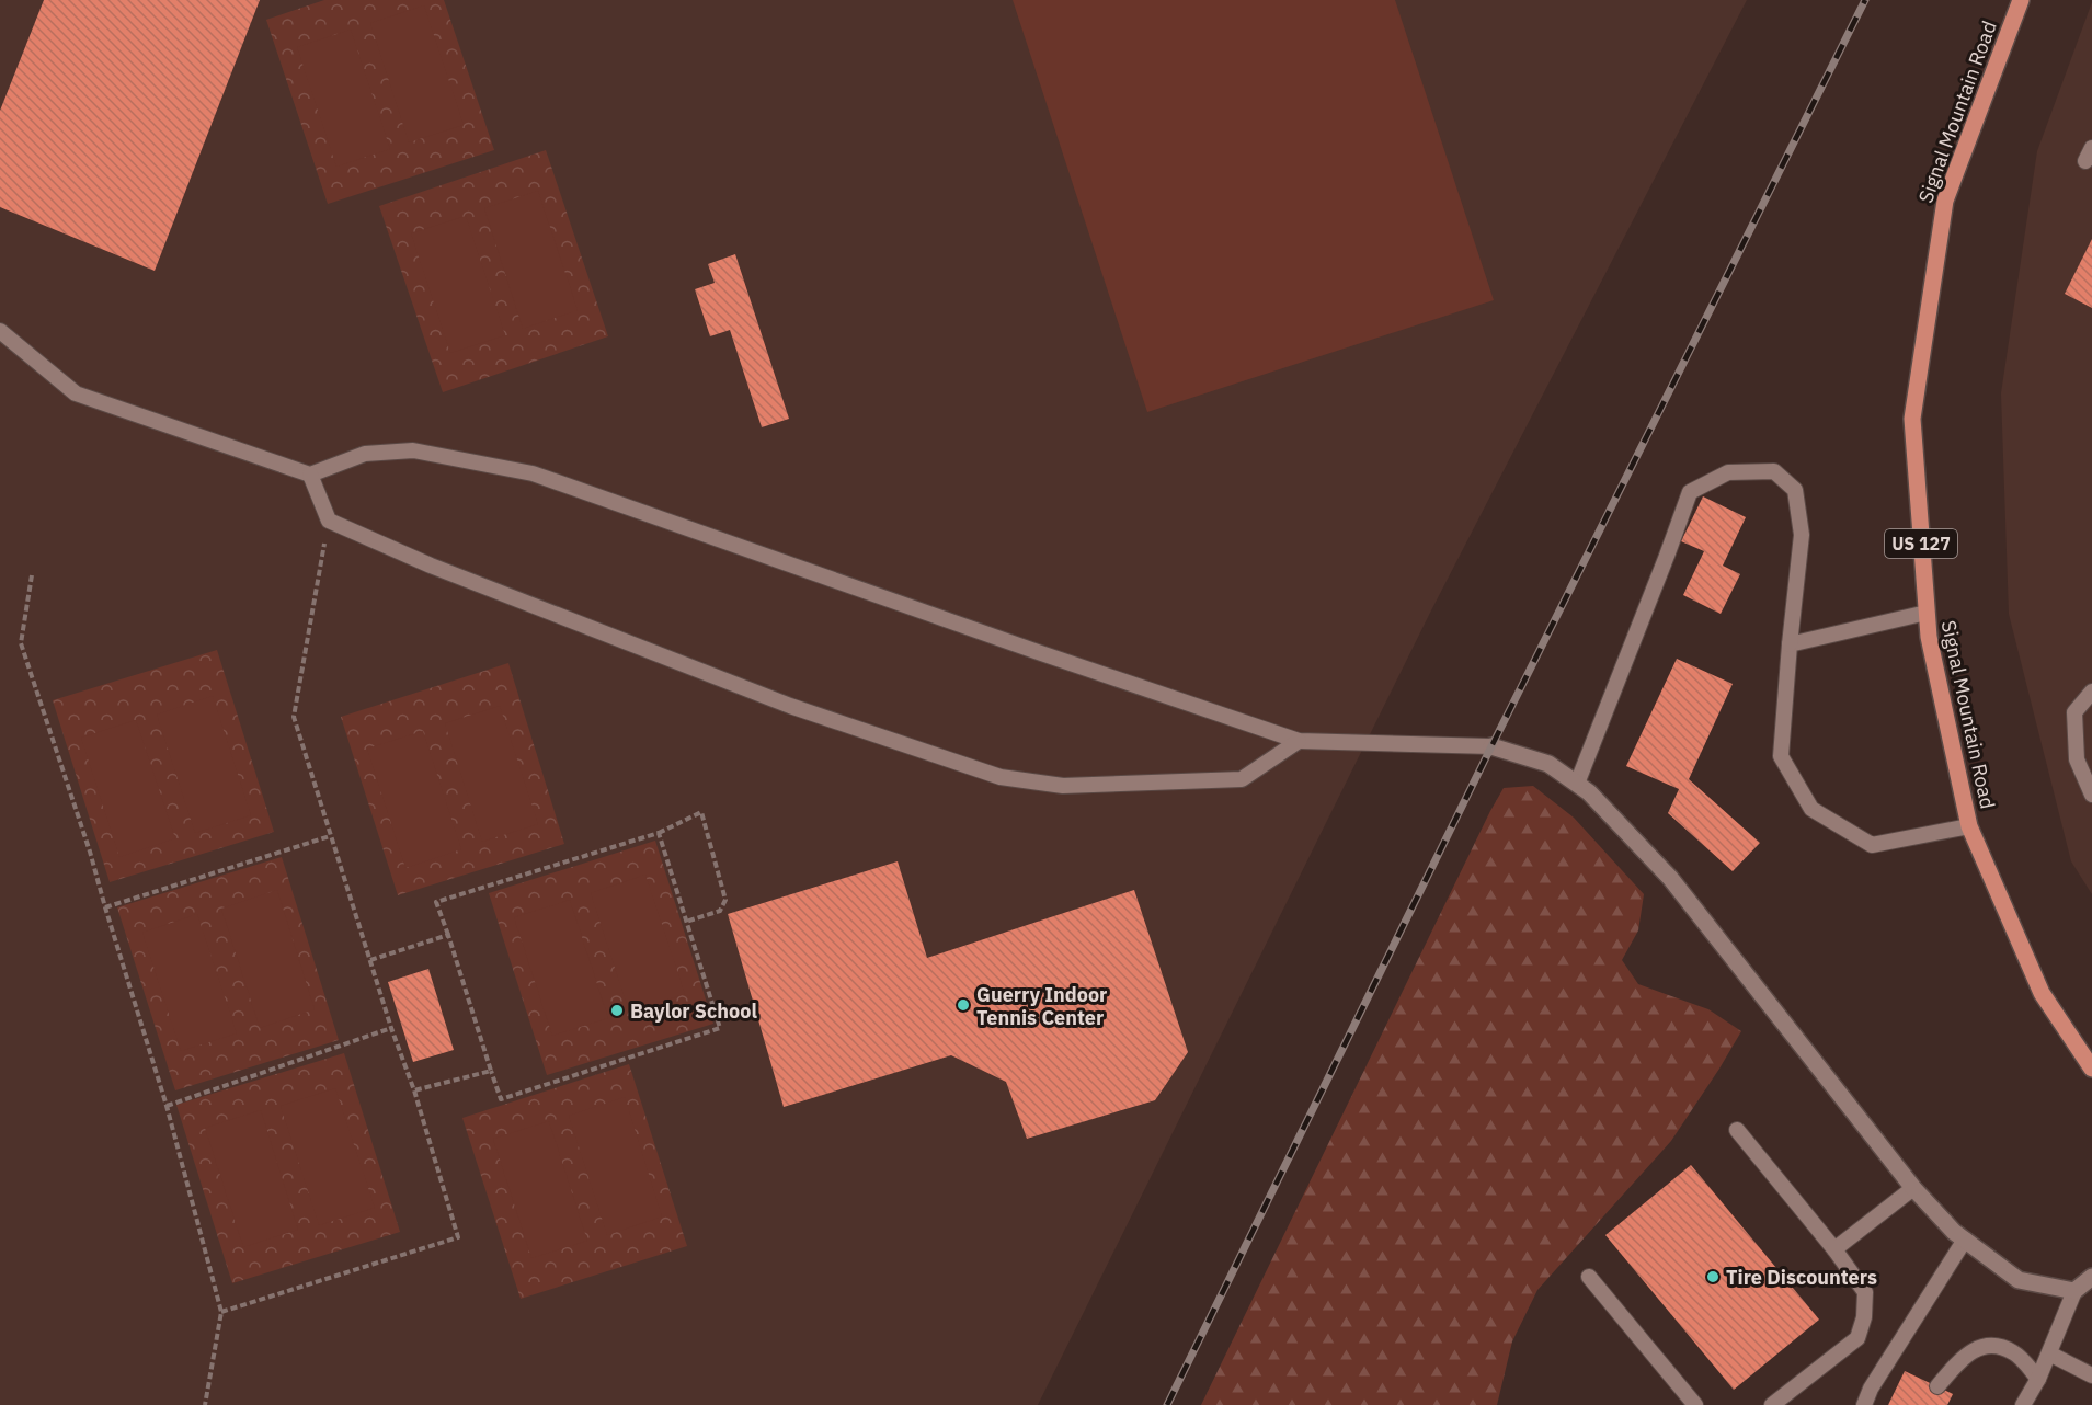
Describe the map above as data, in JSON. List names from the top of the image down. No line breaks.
{"streets":{"main road":["Signal Mountain Road","US 127"]},"places":["Guerry Indoor Tennis Center","Baylor School","Tire Discounters"]}
